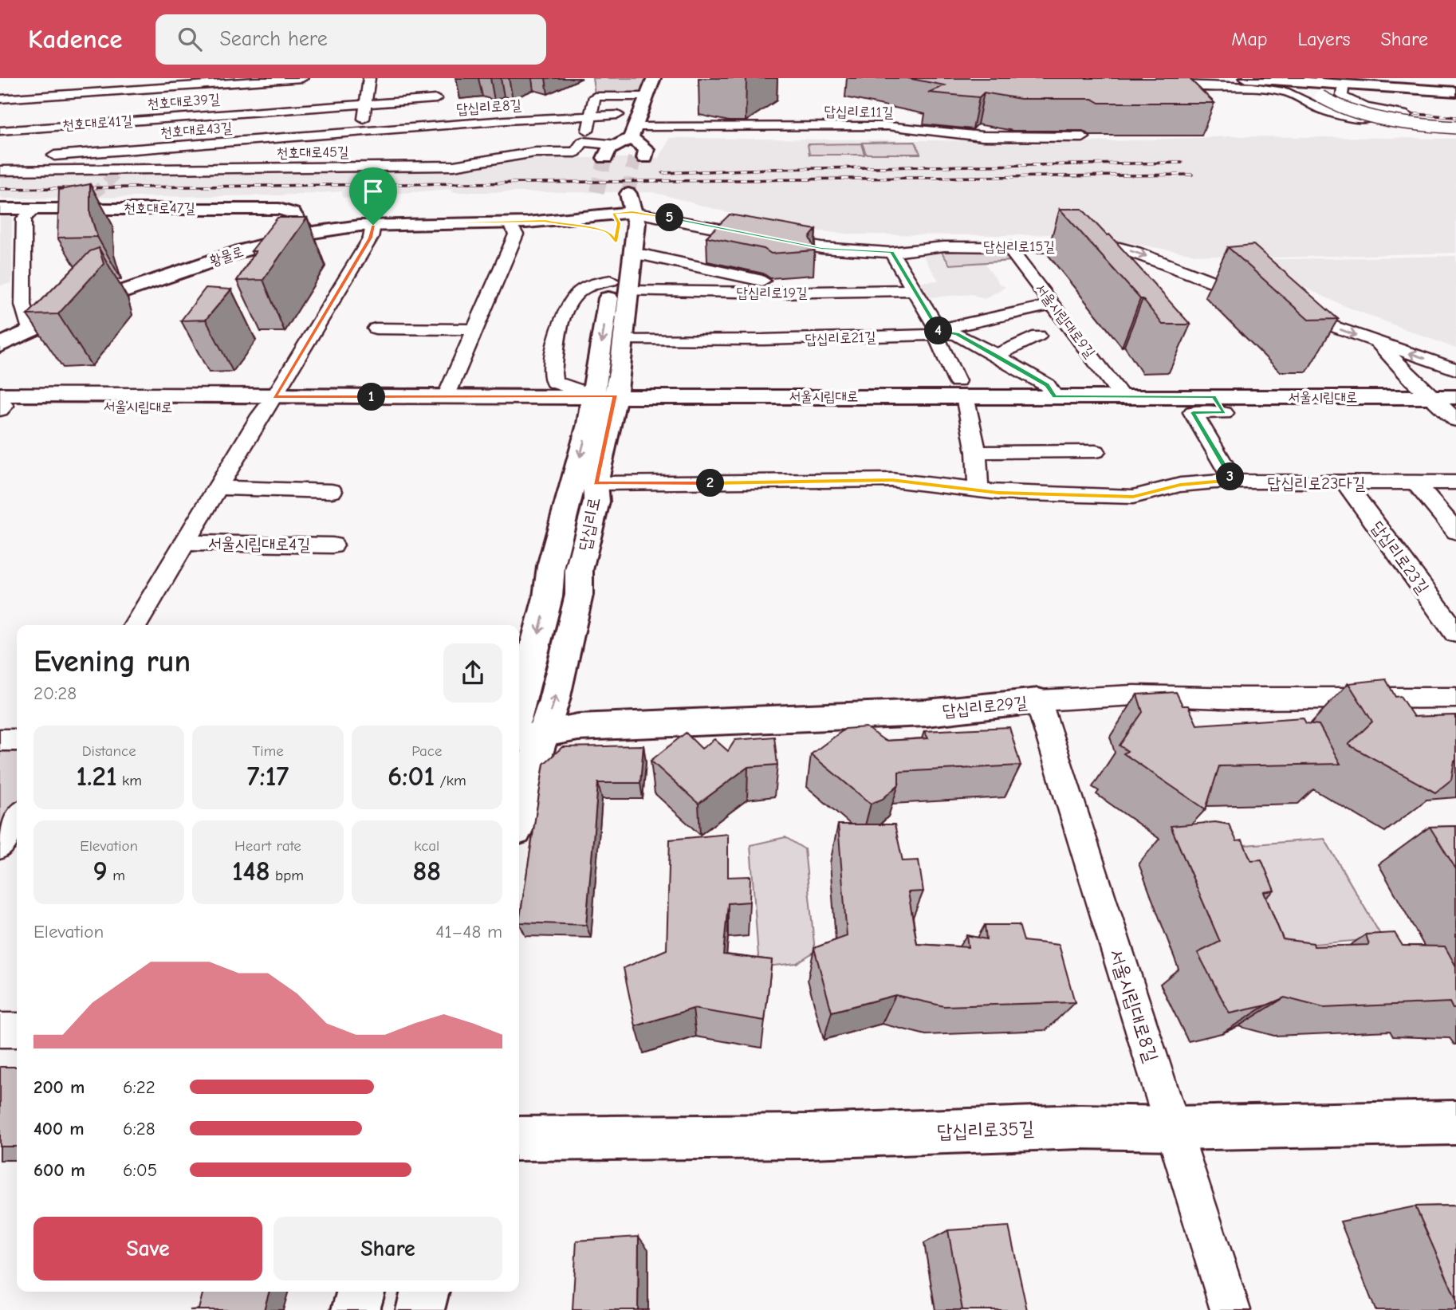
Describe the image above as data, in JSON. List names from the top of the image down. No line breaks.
{"streets":{"main road":["천호대로47길","황물로","서울시립대로","답십리로","답십리로29길","답십리로35길"],"street":["천호대로39길","답십리로8길","답십리로11길","천호대로43길","천호대로45길","답십리로15길","답십리로19길","서울시립대로9길","답십리로21길","답십리로23다길","서울시립대로4길","답십리로23길","서울시립대로8길"]},"crossings":[["답십리로8길","답십리로11길"],["답십리로8길","천호대로43길"],["답십리로8길","천호대로45길"],["답십리로11길","천호대로45길"],["천호대로43길","천호대로45길"],["천호대로47길","황물로"],["답십리로15길","황물로"],["답십리로15길","서울시립대로9길"],["답십리로15길","답십리로"],["황물로","답십리로"],["황물로","서울시립대로4길"],["답십리로19길","답십리로"],["서울시립대로9길","답십리로21길"],["서울시립대로9길","서울시립대로"],["답십리로21길","답십리로"],["서울시립대로","답십리로"],["서울시립대로","서울시립대로4길"],["답십리로23다길","답십리로23길"],["답십리로","답십리로29길"],["답십리로29길","서울시립대로8길"],["서울시립대로8길","답십리로35길"]],"page":{"header":"Kadence","search":"Search here","nav":["Map","Layers","Share"],"pins":["5","4","1","3","2"],"heading":["Evening run","20:28"],"stats":[["Distance","1.21 km"],["Time","7:17"],["Pace","6:01 /km"],["Elevation","9 m"],["Heart rate","148 bpm"],["kcal","88"]],"chart":["Elevation","41–48 m"],"list":[{"name":"200 m","note":"6:22"},{"name":"400 m","note":"6:28"},{"name":"600 m","note":"6:05"}],"buttons":["Save","Share"]}}
